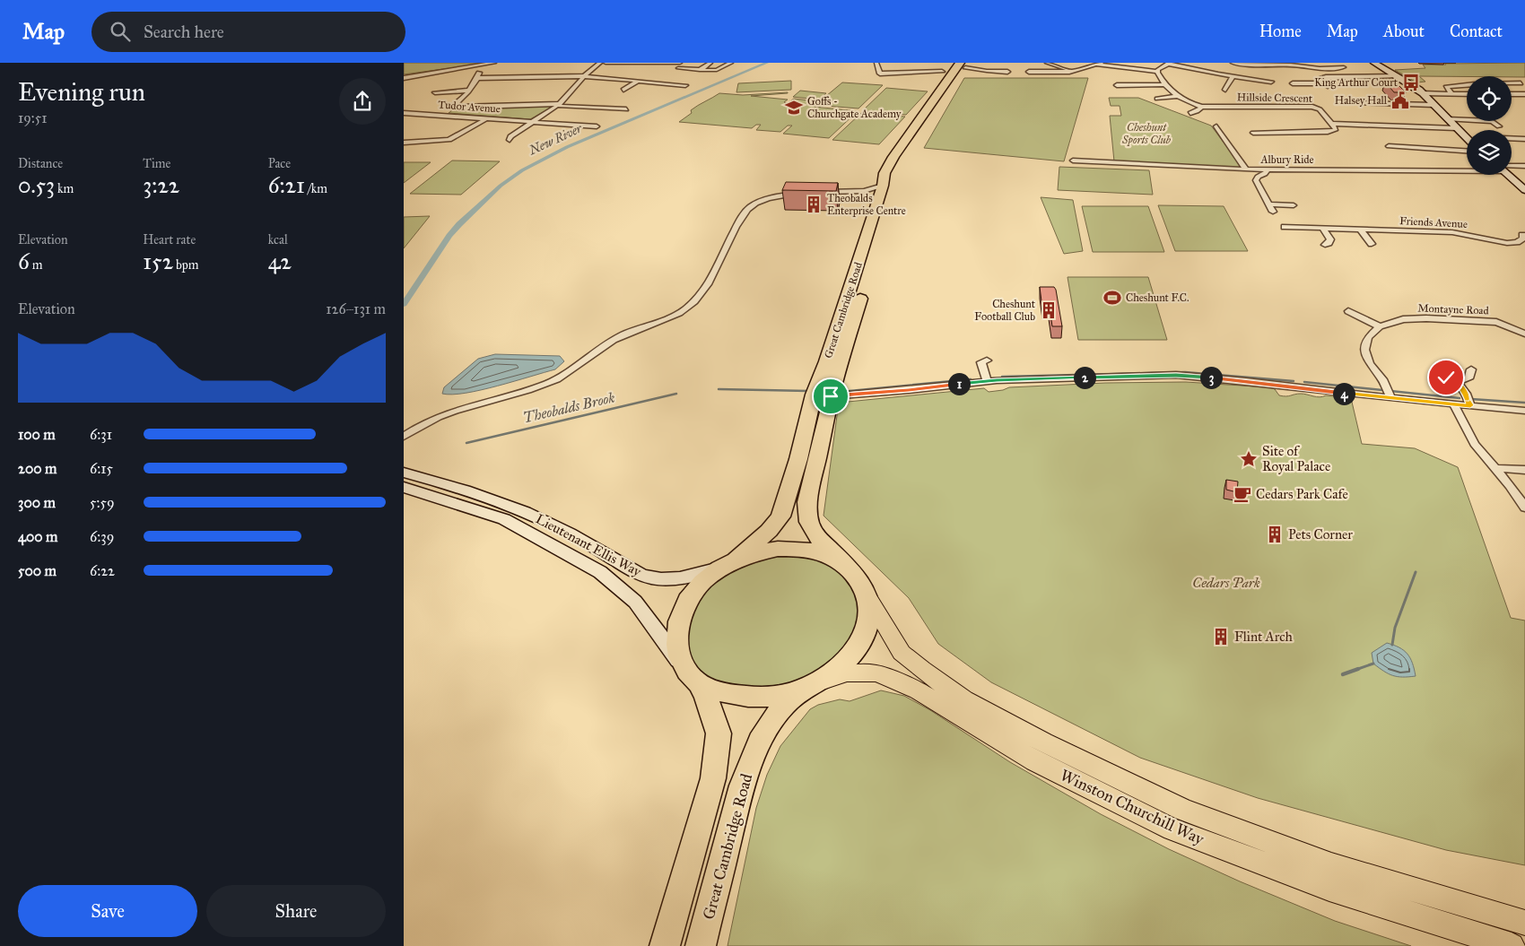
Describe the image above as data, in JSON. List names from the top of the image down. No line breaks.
{"streets":{"highway":["Great Cambridge Road"],"main road":["Lieutenant Ellis Way","Winston Churchill Way"],"street":["Hillside Crescent","Tudor Avenue","Albury Ride","Friends Avenue","Montayne Road"]},"crossings":[["Great Cambridge Road","Lieutenant Ellis Way"],["Great Cambridge Road","Winston Churchill Way"]],"water":["New River","Theobalds Brook"],"parks":["Cheshunt Sports Club","Cedars Park"],"places":{"bus stop":["King Arthur Court"],"public building":["Halsey Hall"],"school or university":["Goffs - Churchgate Academy"],"building":["Theobalds Enterprise Centre","Cheshunt Football Club","Pets Corner","Flint Arch"],"sports":["Cheshunt F.C."],"place":["Site of Royal Palace"],"cafe":["Cedars Park Cafe"]},"page":{"header":"Map","search":"Search here","nav":["Home","Map","About","Contact"],"heading":["Evening run","19:51"],"stats":[["Distance","0.53 km"],["Time","3:22"],["Pace","6:21 /km"],["Elevation","6 m"],["Heart rate","152 bpm"],["kcal","42"]],"chart":["Elevation","126–131 m"],"pins":["2","3","1","4"],"list":[{"name":"100 m","note":"6:31"},{"name":"200 m","note":"6:15"},{"name":"300 m","note":"5:59"},{"name":"400 m","note":"6:39"},{"name":"500 m","note":"6:22"}],"buttons":["Save","Share"]}}
